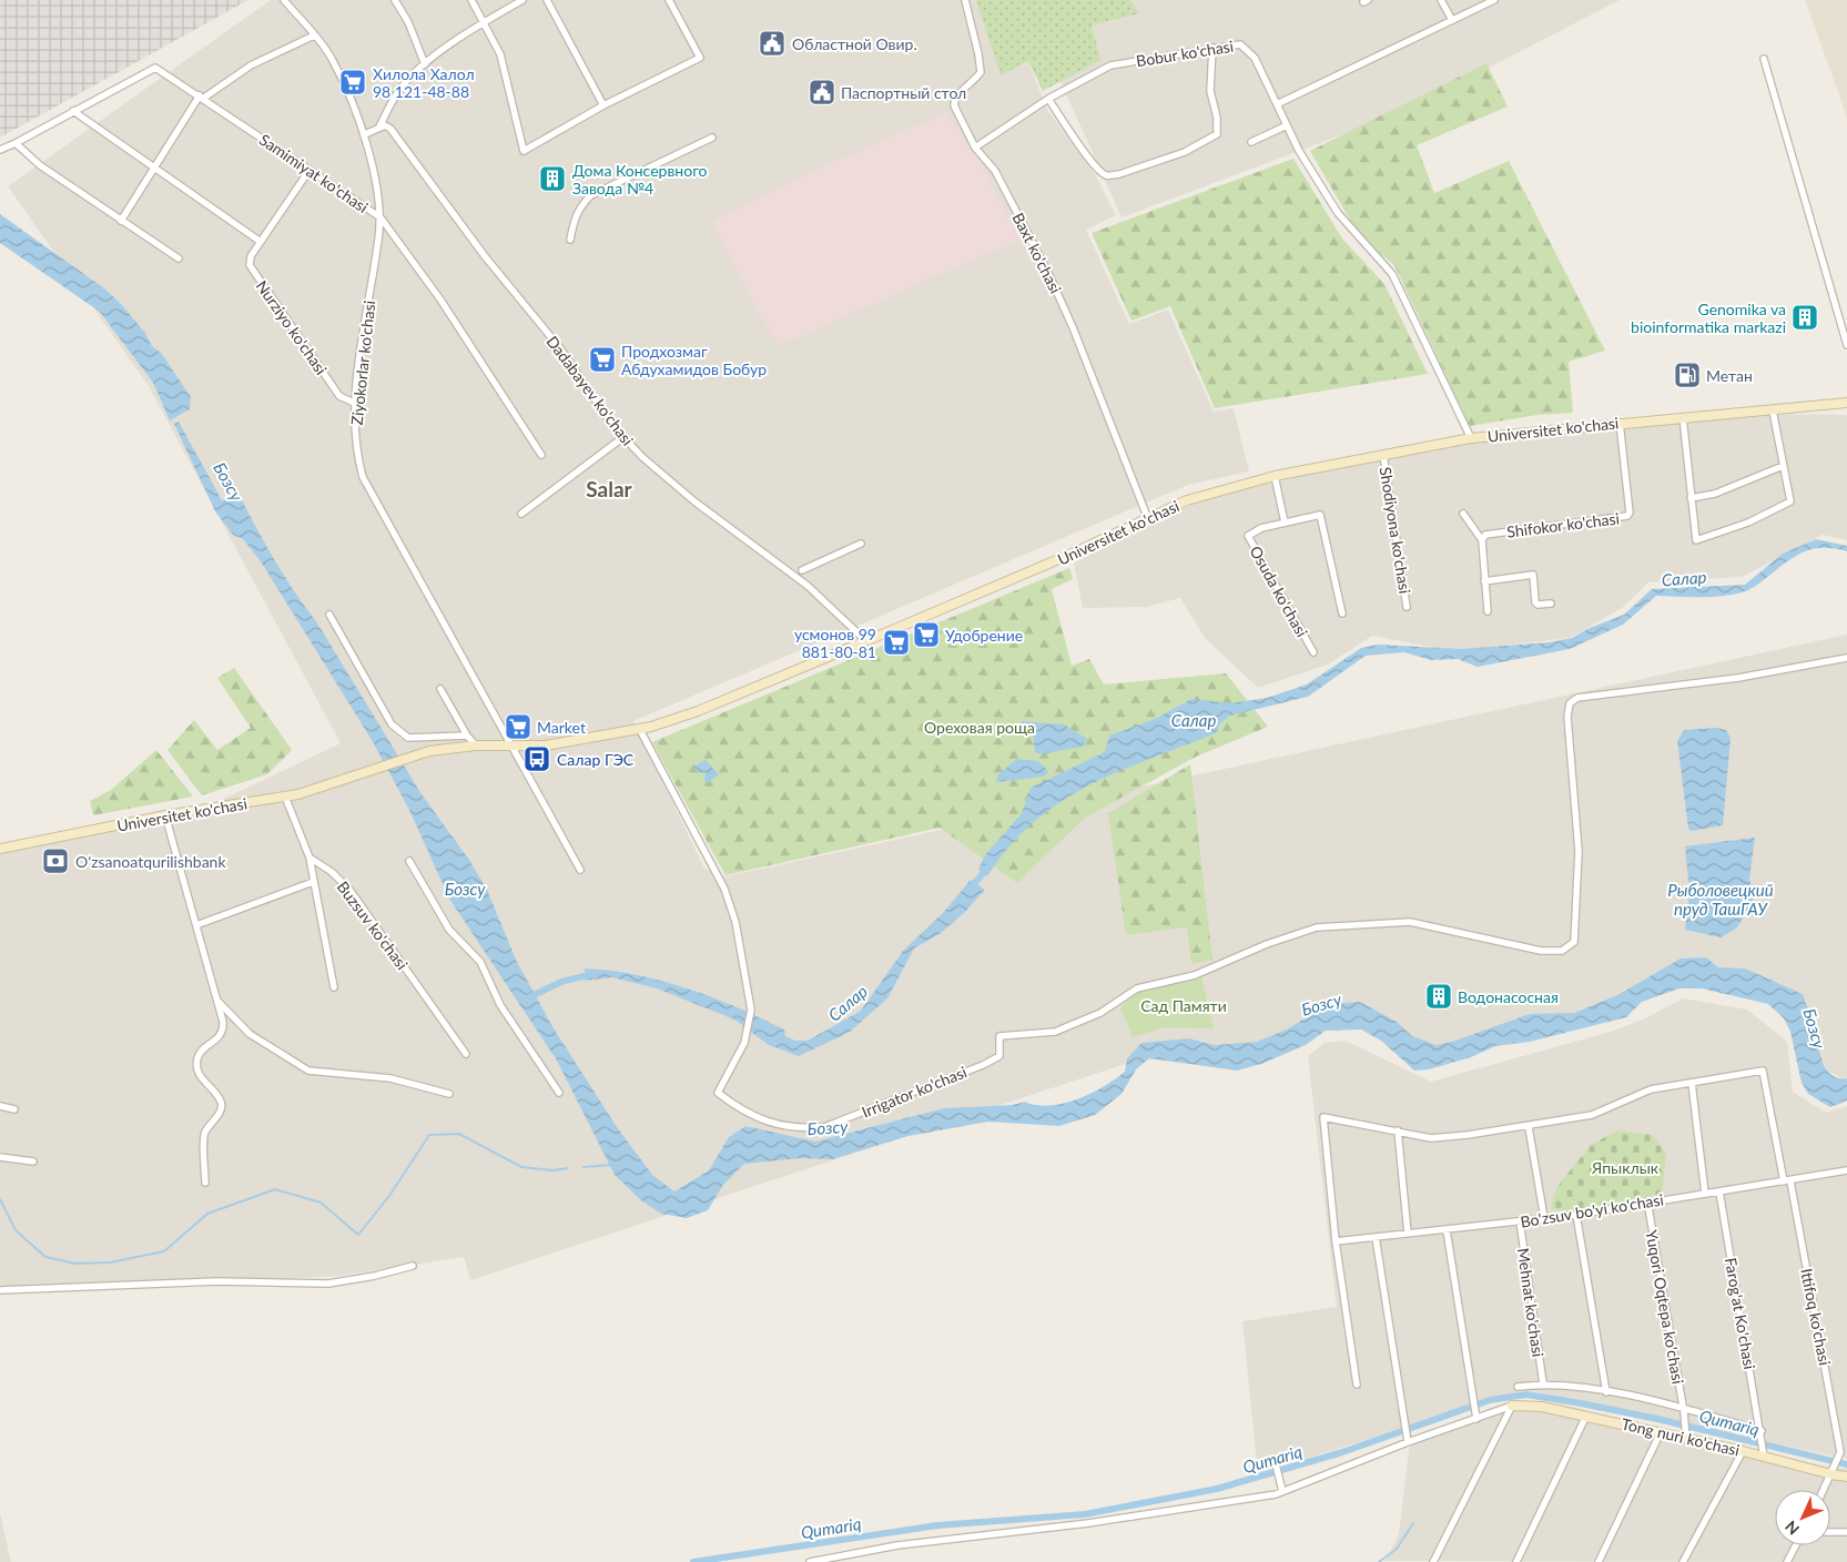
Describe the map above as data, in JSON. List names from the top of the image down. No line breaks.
{"streets":{"main road":["Universitet ko'chasi","Tong nuri ko'chasi"],"street":["Bobur ko'chasi","Samimiyat ko'chasi","Baxt ko'chasi","Nurziyo ko'chasi","Ziyokorlar ko'chasi","Dadabayev ko'chasi","Shifokor ko'chasi","Shodiyona ko'chasi","Osuda ko'chasi","Buzsuv ko'chasi","Irrigator ko'chasi","Bo'zsuv bo'yi ko'chasi","Mehnat ko'chasi","Yuqori Oqtepa ko'chasi","Farog'at Ko'chasi","Ittifoq ko'chasi"]},"crossings":[["Bobur ko'chasi","Baxt ko'chasi"],["Bobur ko'chasi","Universitet ko'chasi"],["Samimiyat ko'chasi","Nurziyo ko'chasi"],["Samimiyat ko'chasi","Ziyokorlar ko'chasi"],["Baxt ko'chasi","Universitet ko'chasi"],["Nurziyo ko'chasi","Ziyokorlar ko'chasi"],["Ziyokorlar ko'chasi","Universitet ko'chasi"],["Dadabayev ko'chasi","Universitet ko'chasi"],["Universitet ko'chasi","Shifokor ko'chasi"],["Universitet ko'chasi","Shodiyona ko'chasi"],["Universitet ko'chasi","Irrigator ko'chasi"],["Bo'zsuv bo'yi ko'chasi","Mehnat ko'chasi"],["Bo'zsuv bo'yi ko'chasi","Yuqori Oqtepa ko'chasi"],["Bo'zsuv bo'yi ko'chasi","Farog'at Ko'chasi"],["Bo'zsuv bo'yi ko'chasi","Ittifoq ko'chasi"],["Yuqori Oqtepa ko'chasi","Tong nuri ko'chasi"],["Farog'at Ko'chasi","Tong nuri ko'chasi"]],"districts":["Salar"],"water":["Бозсу","Салар","Рыболовецкий пруд ТашГАУ","Qumariq"],"parks":["Ореховая роща","Сад Памяти","Япыклык"],"places":{"public building":["Областной Овир.","Паспортный стол"],"supermarket":["Хилола Халол 98 121-48-88","Продхозмаг Абдухамидов Бобур","Удобрение","усмонов 99 881-80-81","Market"],"building":["Дома Консервного Завода №4","Genomika va bioinformatika markazi","Водонасосная"],"fuel station":["Метан"],"bus stop":["Салар ГЭС"],"bank":["Oʻzsanoatqurilishbank"]},"north":"bottom left"}
